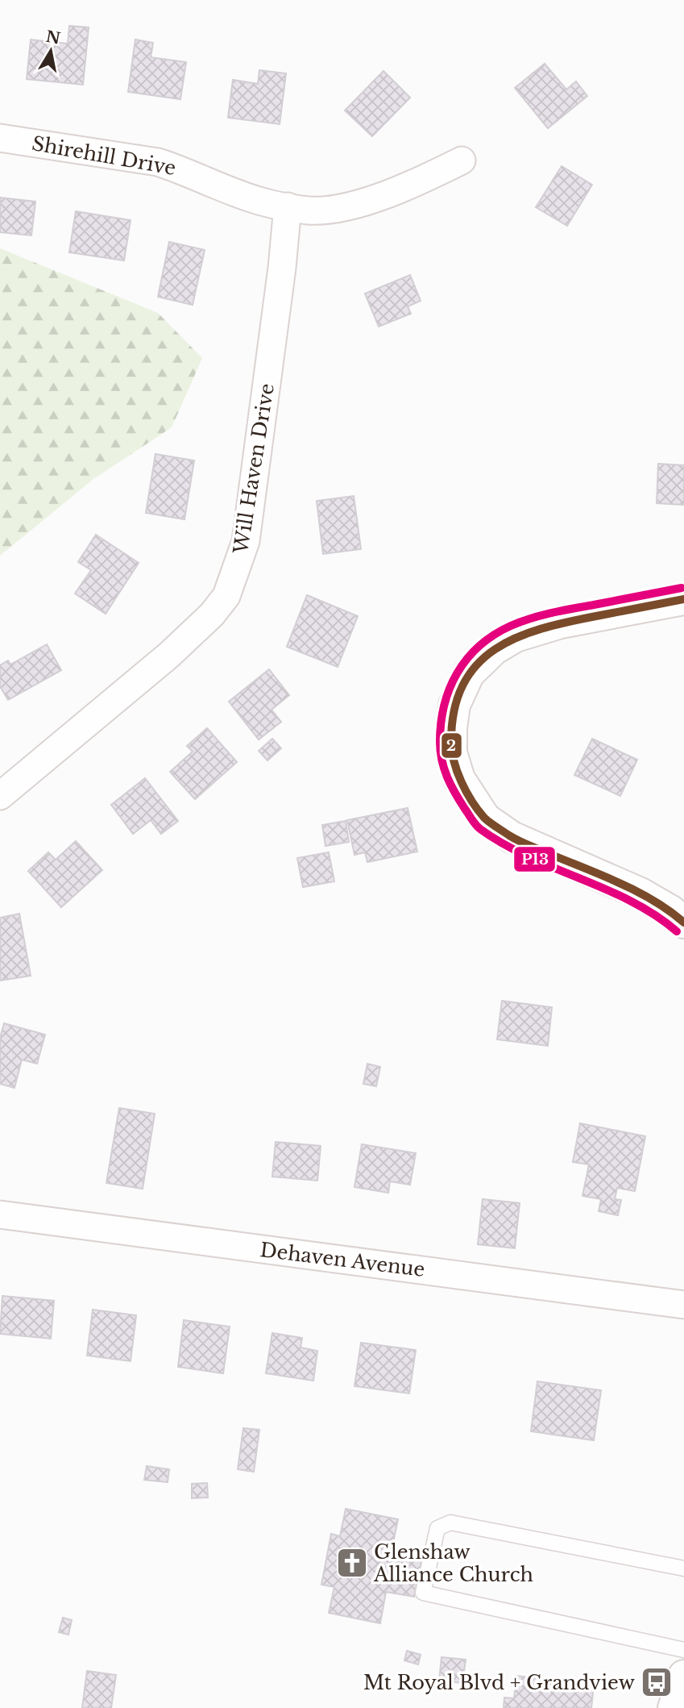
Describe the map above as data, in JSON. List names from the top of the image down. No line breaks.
{"streets":{"street":["Shirehill Drive","Will Haven Drive","Dehaven Avenue"]},"crossings":[["Shirehill Drive","Will Haven Drive"]],"places":{"church":["Glenshaw Alliance Church"],"bus stop":["Mt Royal Blvd + Grandview"]},"lines":["transit line P13","transit line 2"],"north":"top"}
